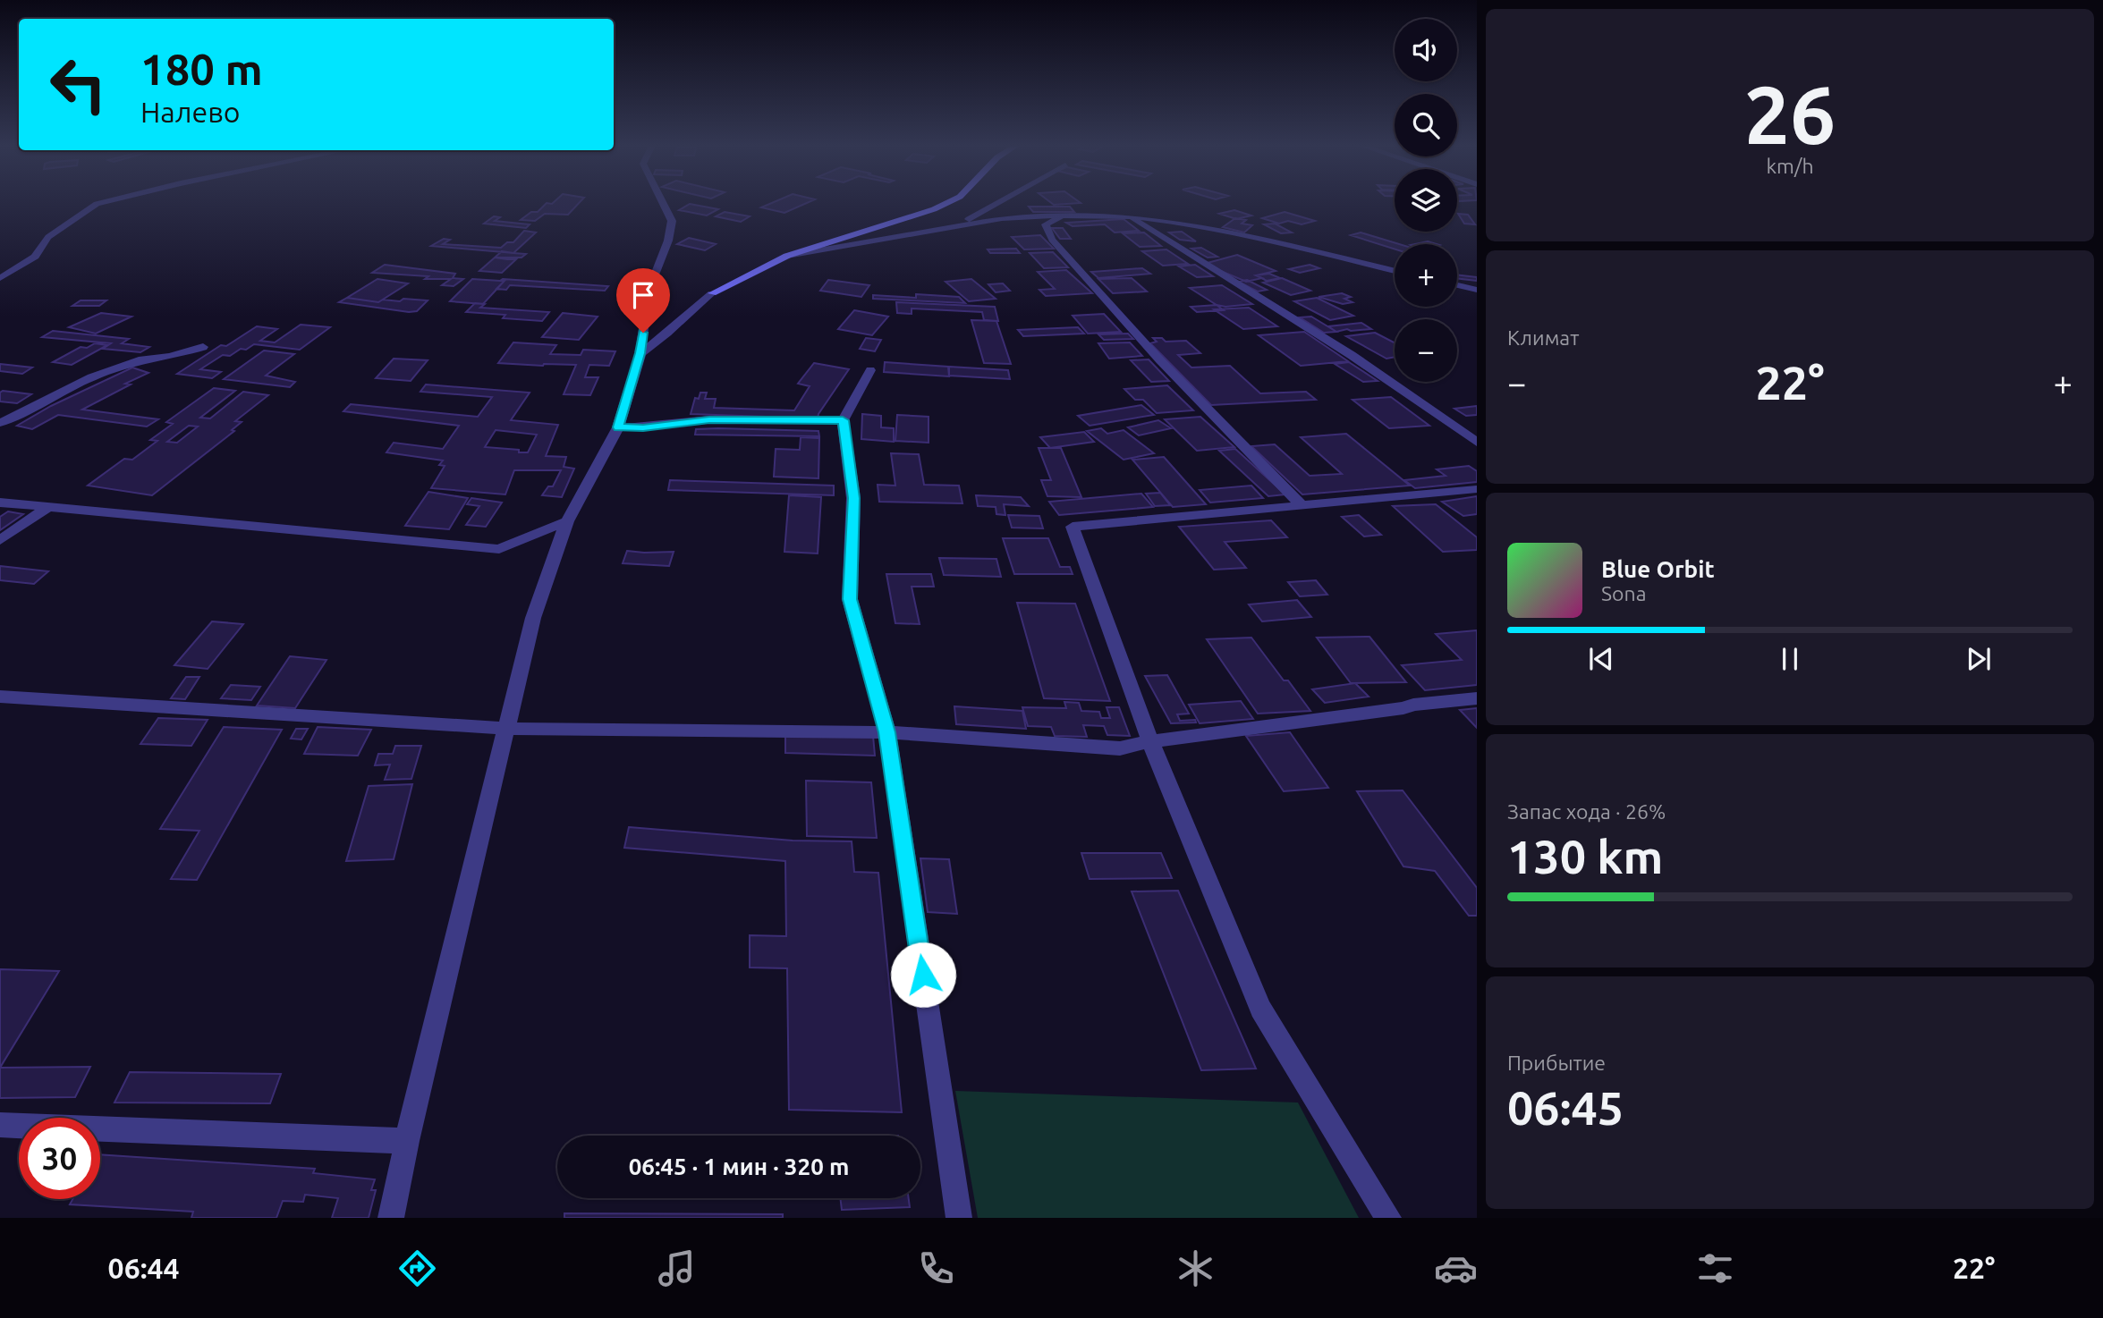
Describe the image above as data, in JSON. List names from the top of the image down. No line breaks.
{"page":{"tile":[["26","km/h"],"Климат",["Запас хода · 26%","130 km"],["Прибытие","06:45"]],"map_buttons":["+","−"],"turn":["180 m","Налево"],"heat":["−","22°","+"],"song":["Blue Orbit","Sona"],"limit":"30","trip":"06:45 · 1 мин · 320 m","tabs":["06:44","22°"]}}
